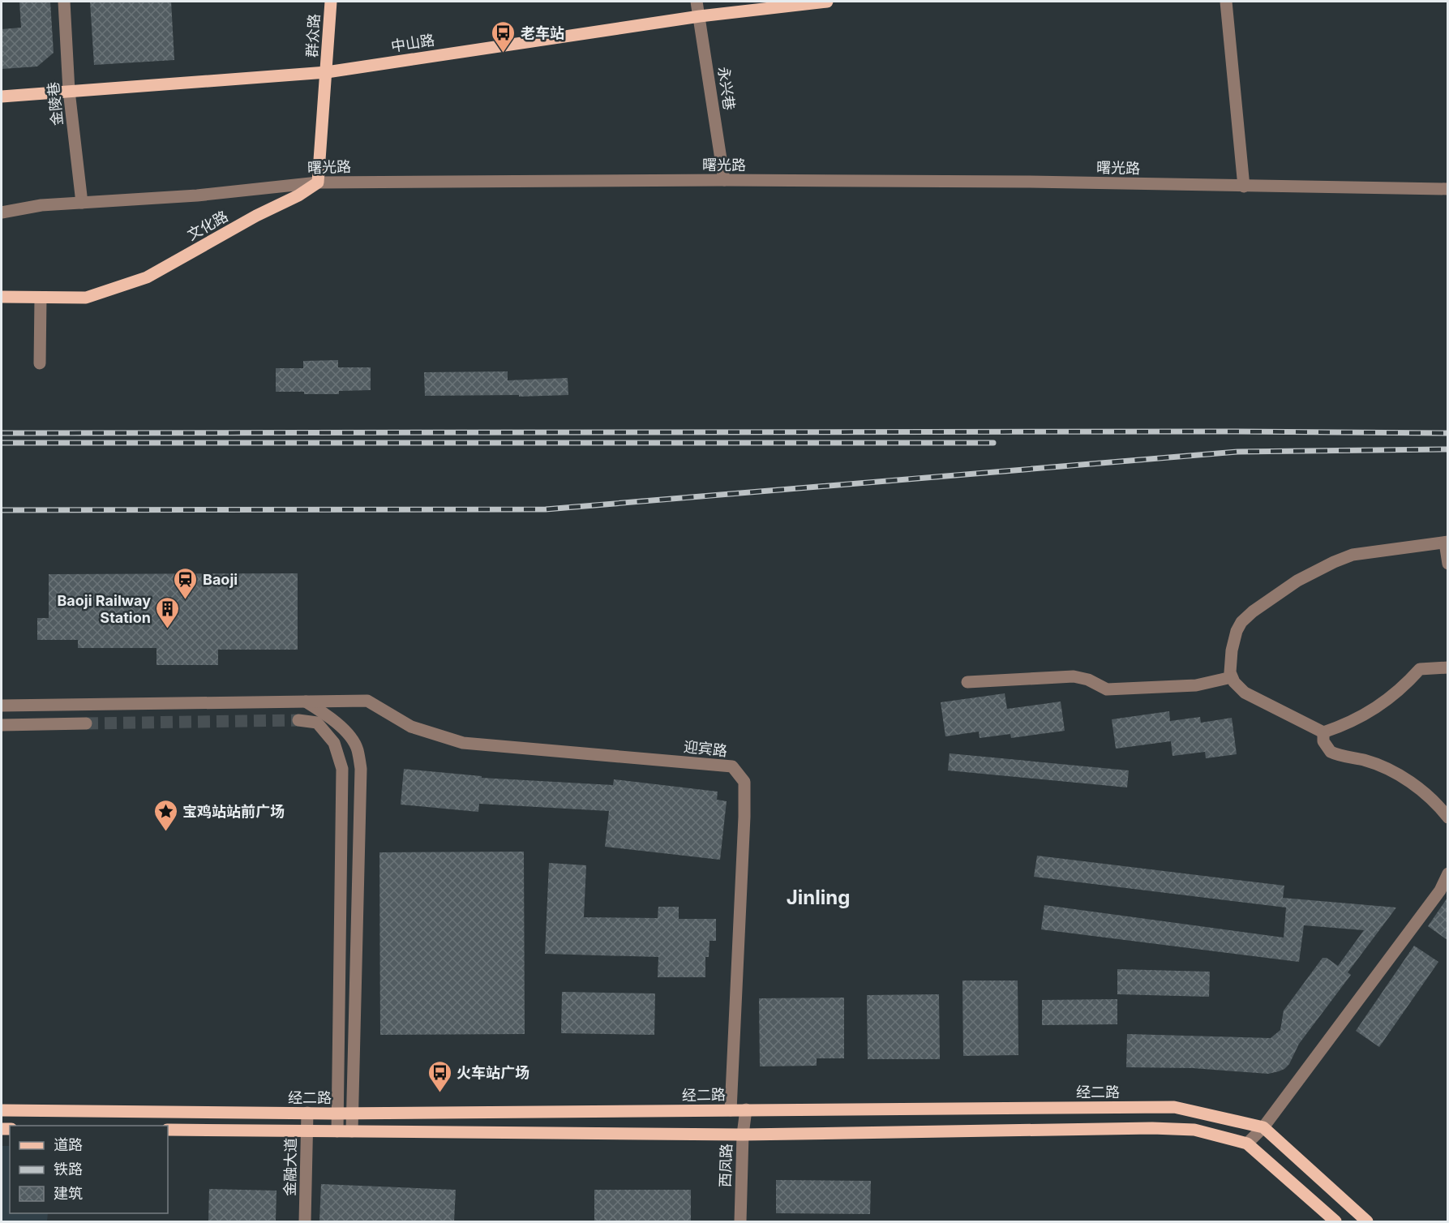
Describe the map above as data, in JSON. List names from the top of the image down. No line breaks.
{"streets":{"main road":["群众路","中山路","文化路","经二路"],"street":["永兴巷","金陵巷","曙光路","迎宾路","西凤路","金融大道"]},"crossings":[["群众路","中山路"],["中山路","永兴巷"],["中山路","金陵巷"],["永兴巷","曙光路"],["金陵巷","曙光路"],["曙光路","文化路"],["迎宾路","经二路"],["经二路","西凤路"],["经二路","金融大道"]],"districts":["Jinling"],"places":{"bus stop":["老车站","火车站广场"],"station":["Baoji"],"building":["Baoji Railway Station"],"place":["宝鸡站站前广场"]},"legend":["道路","铁路","建筑"]}
